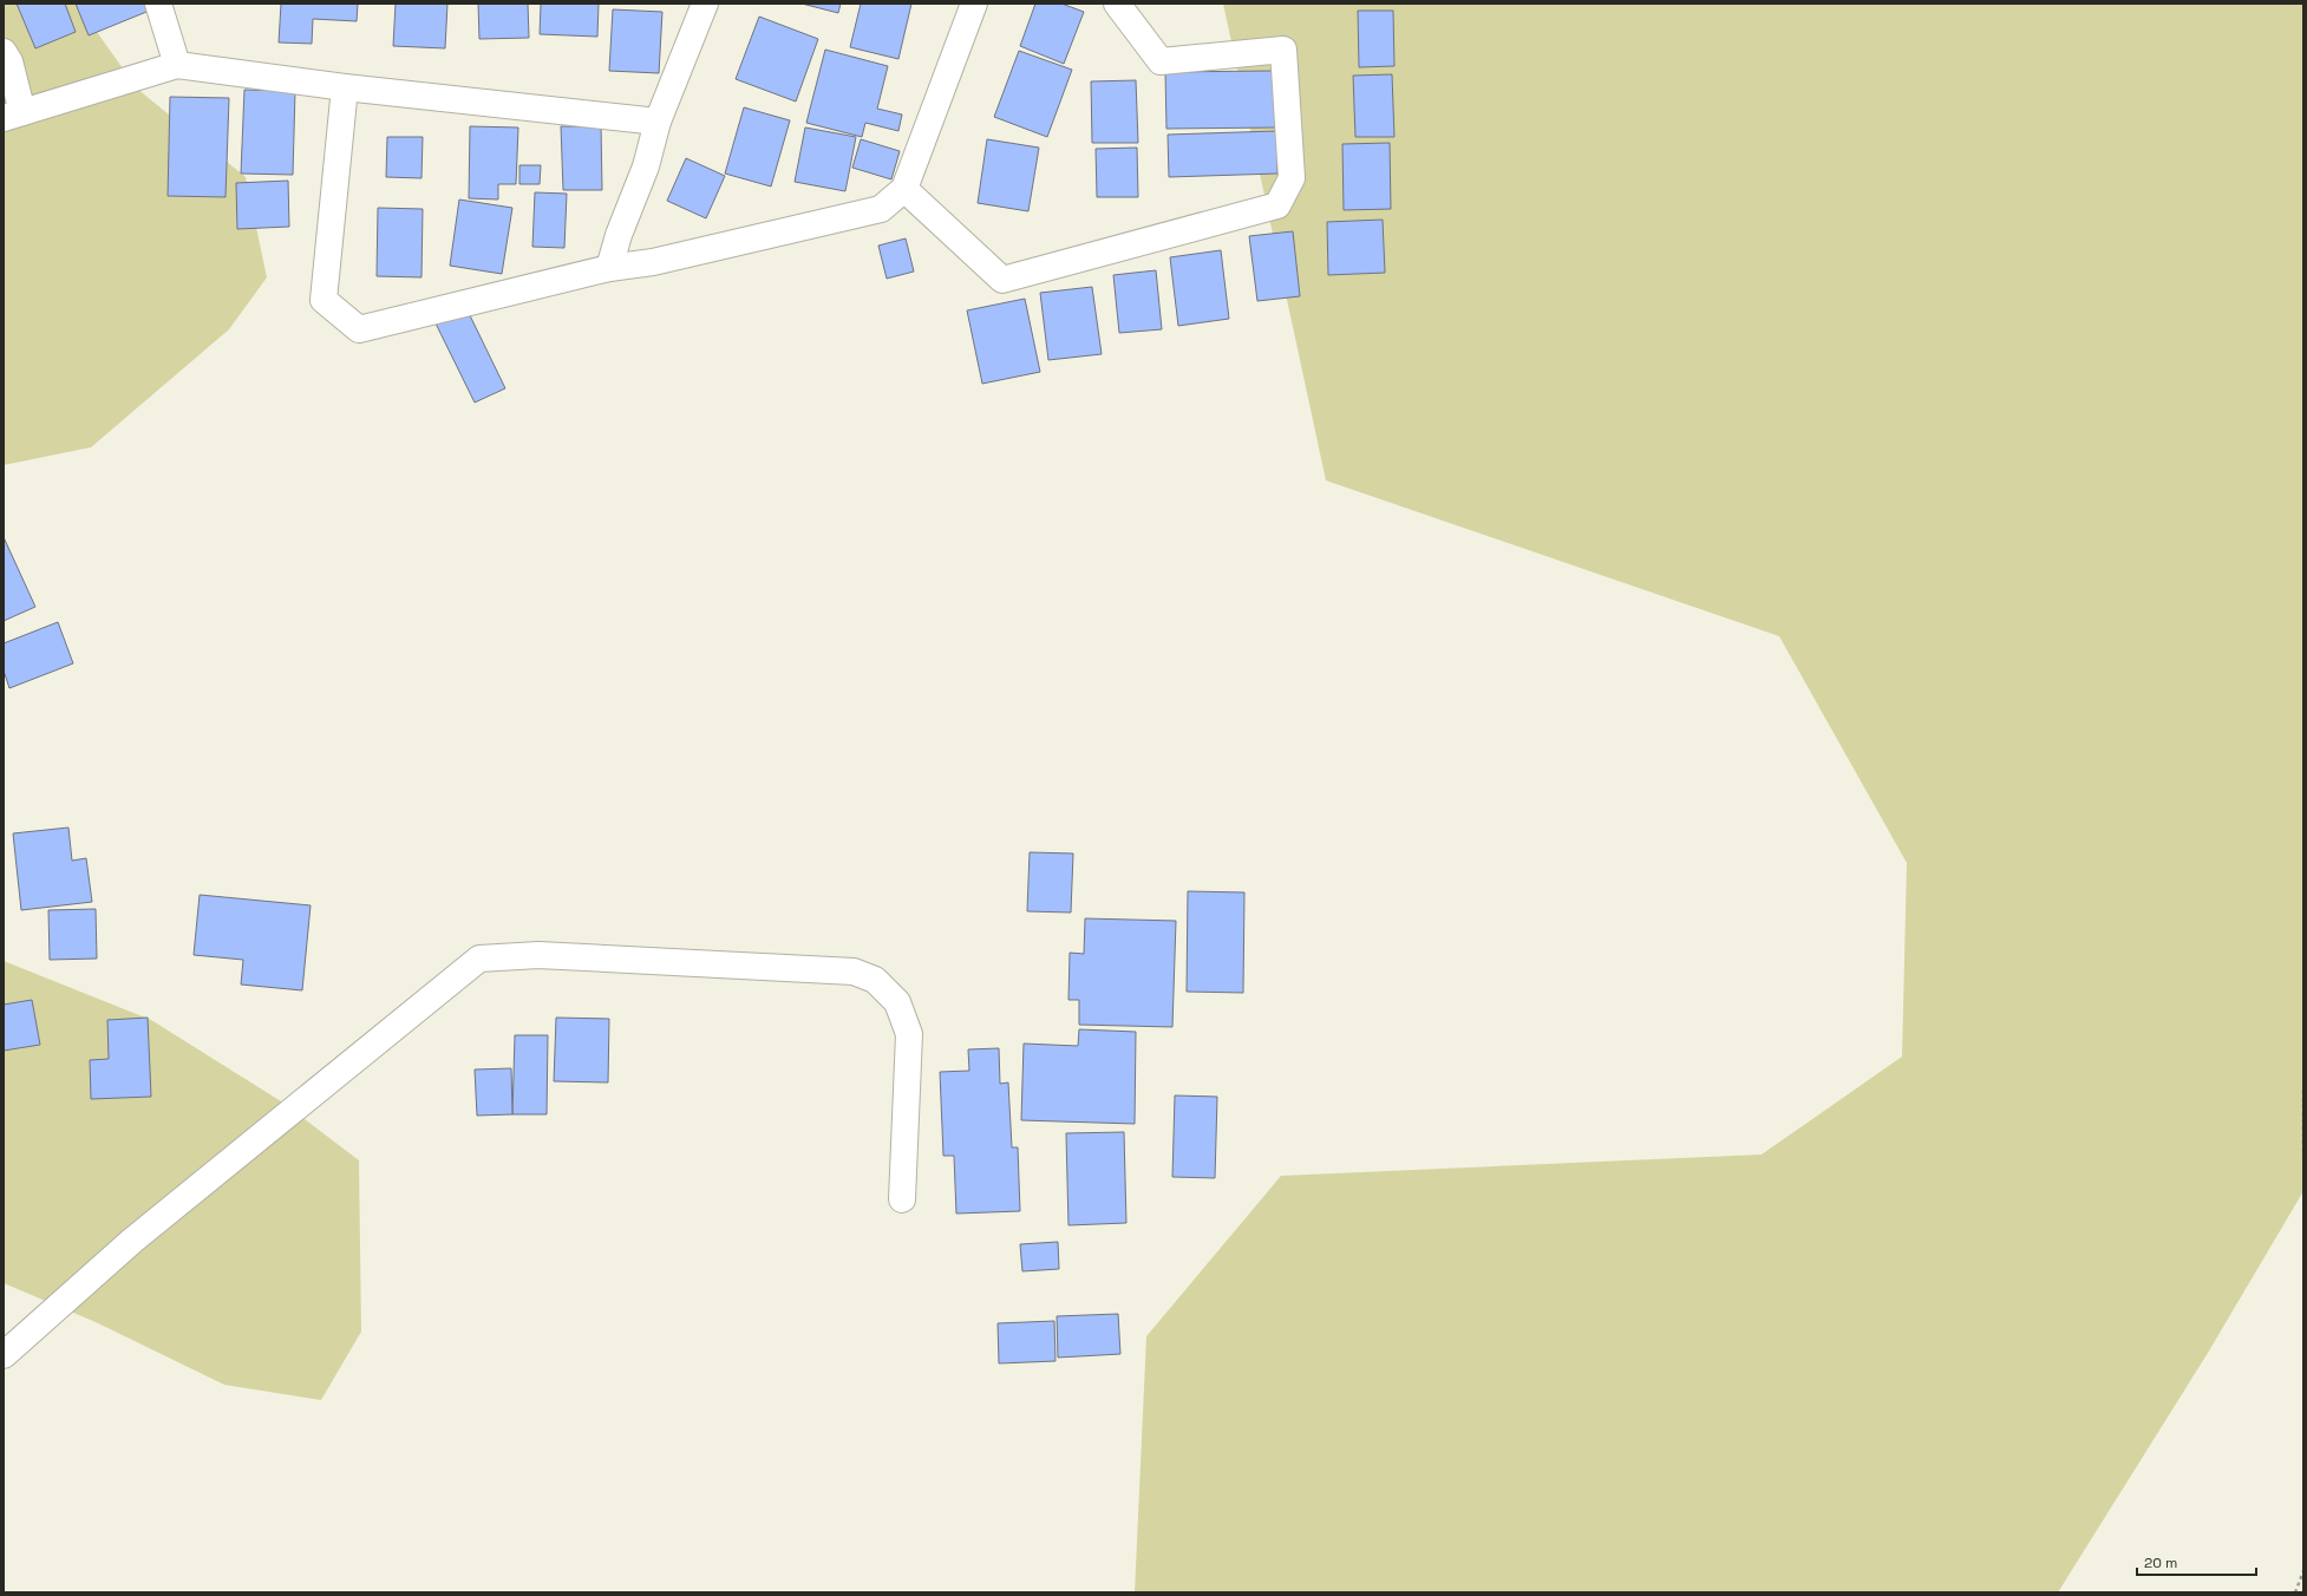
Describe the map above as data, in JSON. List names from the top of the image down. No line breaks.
{"scale_bar":"20 m"}
